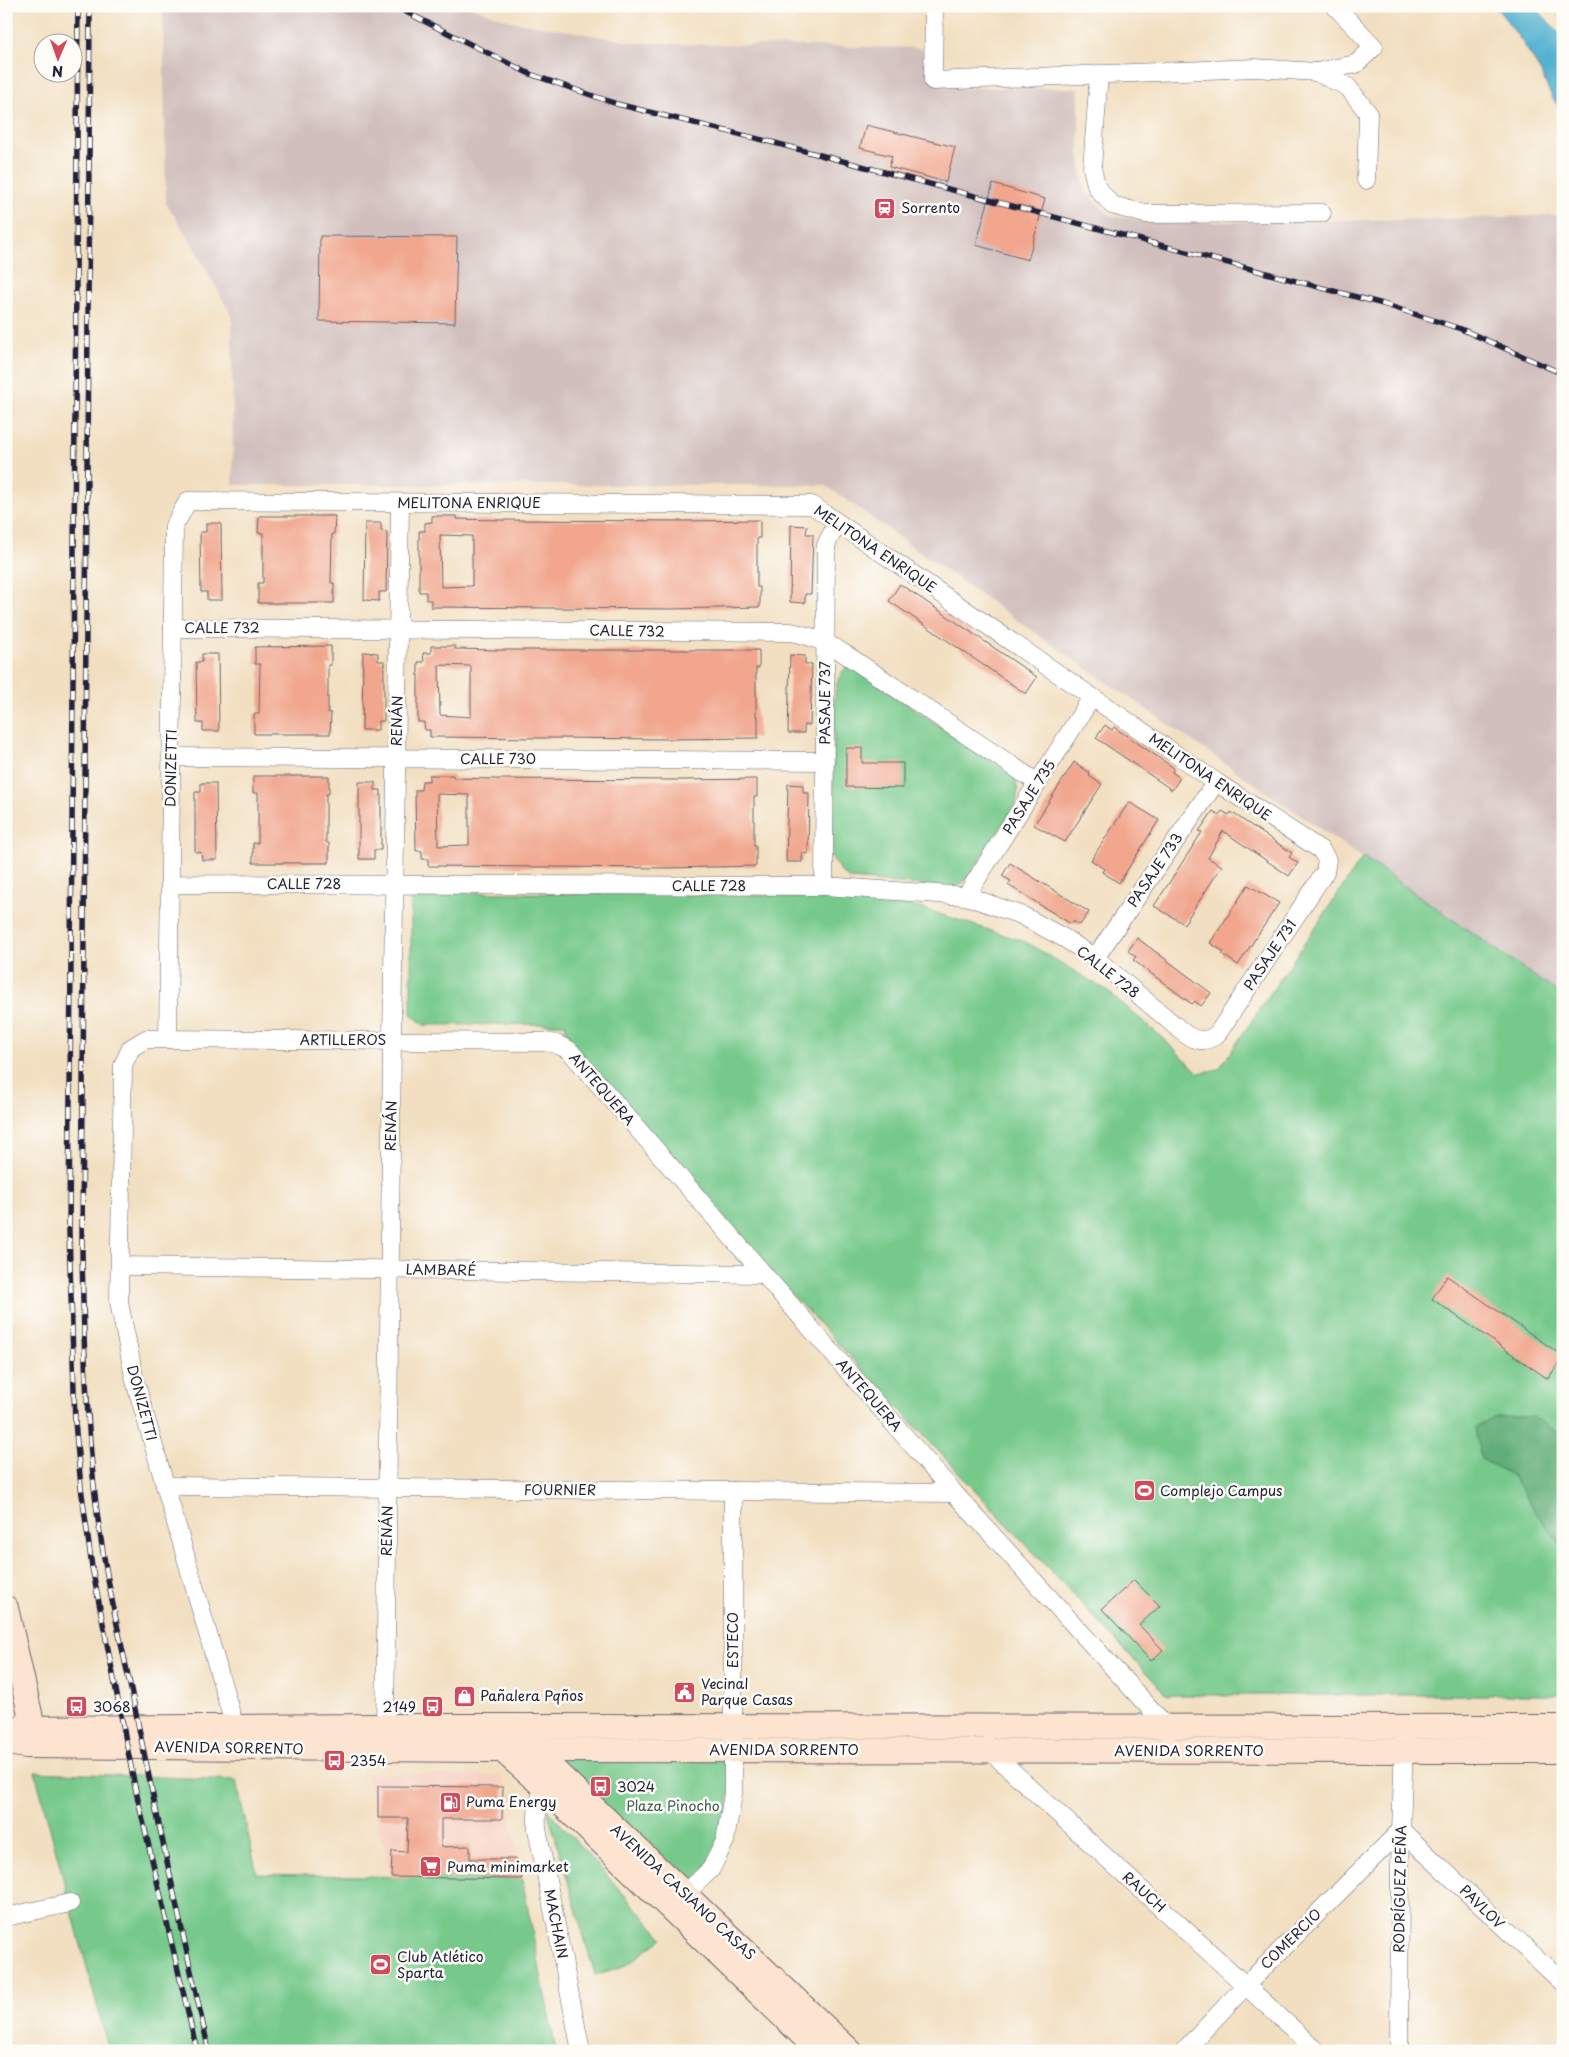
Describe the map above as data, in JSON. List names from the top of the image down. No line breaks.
{"streets":{"main road":["AVENIDA SORRENTO","AVENIDA CASIANO CASAS"],"street":["MELITONA ENRIQUE","CALLE 732","PASAJE 737","RENÁN","CALLE 730","DONIZETTI","PASAJE 735","PASAJE 733","CALLE 728","PASAJE 731","ARTILLEROS","ANTEQUERA","LAMBARÉ","FOURNIER","ESTECO","RODRÍGUEZ PEÑA","RAUCH","PAVLOV","MACHAIN","COMERCIO"]},"crossings":[["MELITONA ENRIQUE","PASAJE 737"],["MELITONA ENRIQUE","RENÁN"],["MELITONA ENRIQUE","DONIZETTI"],["MELITONA ENRIQUE","PASAJE 735"],["MELITONA ENRIQUE","PASAJE 733"],["MELITONA ENRIQUE","PASAJE 731"],["CALLE 732","PASAJE 737"],["CALLE 732","RENÁN"],["CALLE 732","DONIZETTI"],["CALLE 732","PASAJE 735"],["PASAJE 737","CALLE 730"],["PASAJE 737","CALLE 728"],["RENÁN","CALLE 730"],["RENÁN","CALLE 728"],["RENÁN","ARTILLEROS"],["RENÁN","LAMBARÉ"],["RENÁN","FOURNIER"],["RENÁN","AVENIDA SORRENTO"],["CALLE 730","DONIZETTI"],["DONIZETTI","CALLE 728"],["DONIZETTI","ARTILLEROS"],["DONIZETTI","LAMBARÉ"],["DONIZETTI","FOURNIER"],["DONIZETTI","AVENIDA SORRENTO"],["PASAJE 735","CALLE 728"],["PASAJE 733","CALLE 728"],["CALLE 728","PASAJE 731"],["ARTILLEROS","ANTEQUERA"],["ANTEQUERA","LAMBARÉ"],["ANTEQUERA","FOURNIER"],["ANTEQUERA","AVENIDA SORRENTO"],["FOURNIER","ESTECO"],["ESTECO","AVENIDA SORRENTO"],["ESTECO","AVENIDA CASIANO CASAS"],["AVENIDA SORRENTO","RODRÍGUEZ PEÑA"],["AVENIDA SORRENTO","AVENIDA CASIANO CASAS"],["AVENIDA SORRENTO","RAUCH"],["RODRÍGUEZ PEÑA","PAVLOV"],["RODRÍGUEZ PEÑA","COMERCIO"],["AVENIDA CASIANO CASAS","MACHAIN"],["RAUCH","COMERCIO"],["PAVLOV","COMERCIO"]],"parks":["Plaza Pinocho"],"places":{"station":["Sorrento"],"sports":["Complejo Campus","Club Atlético Sparta"],"public building":["Vecinal Parque Casas"],"shop":["Pañalera Pqños"],"bus stop":["3068","2149","2354","3024"],"fuel station":["Puma Energy"],"supermarket":["Puma minimarket"]},"north":"bottom"}
